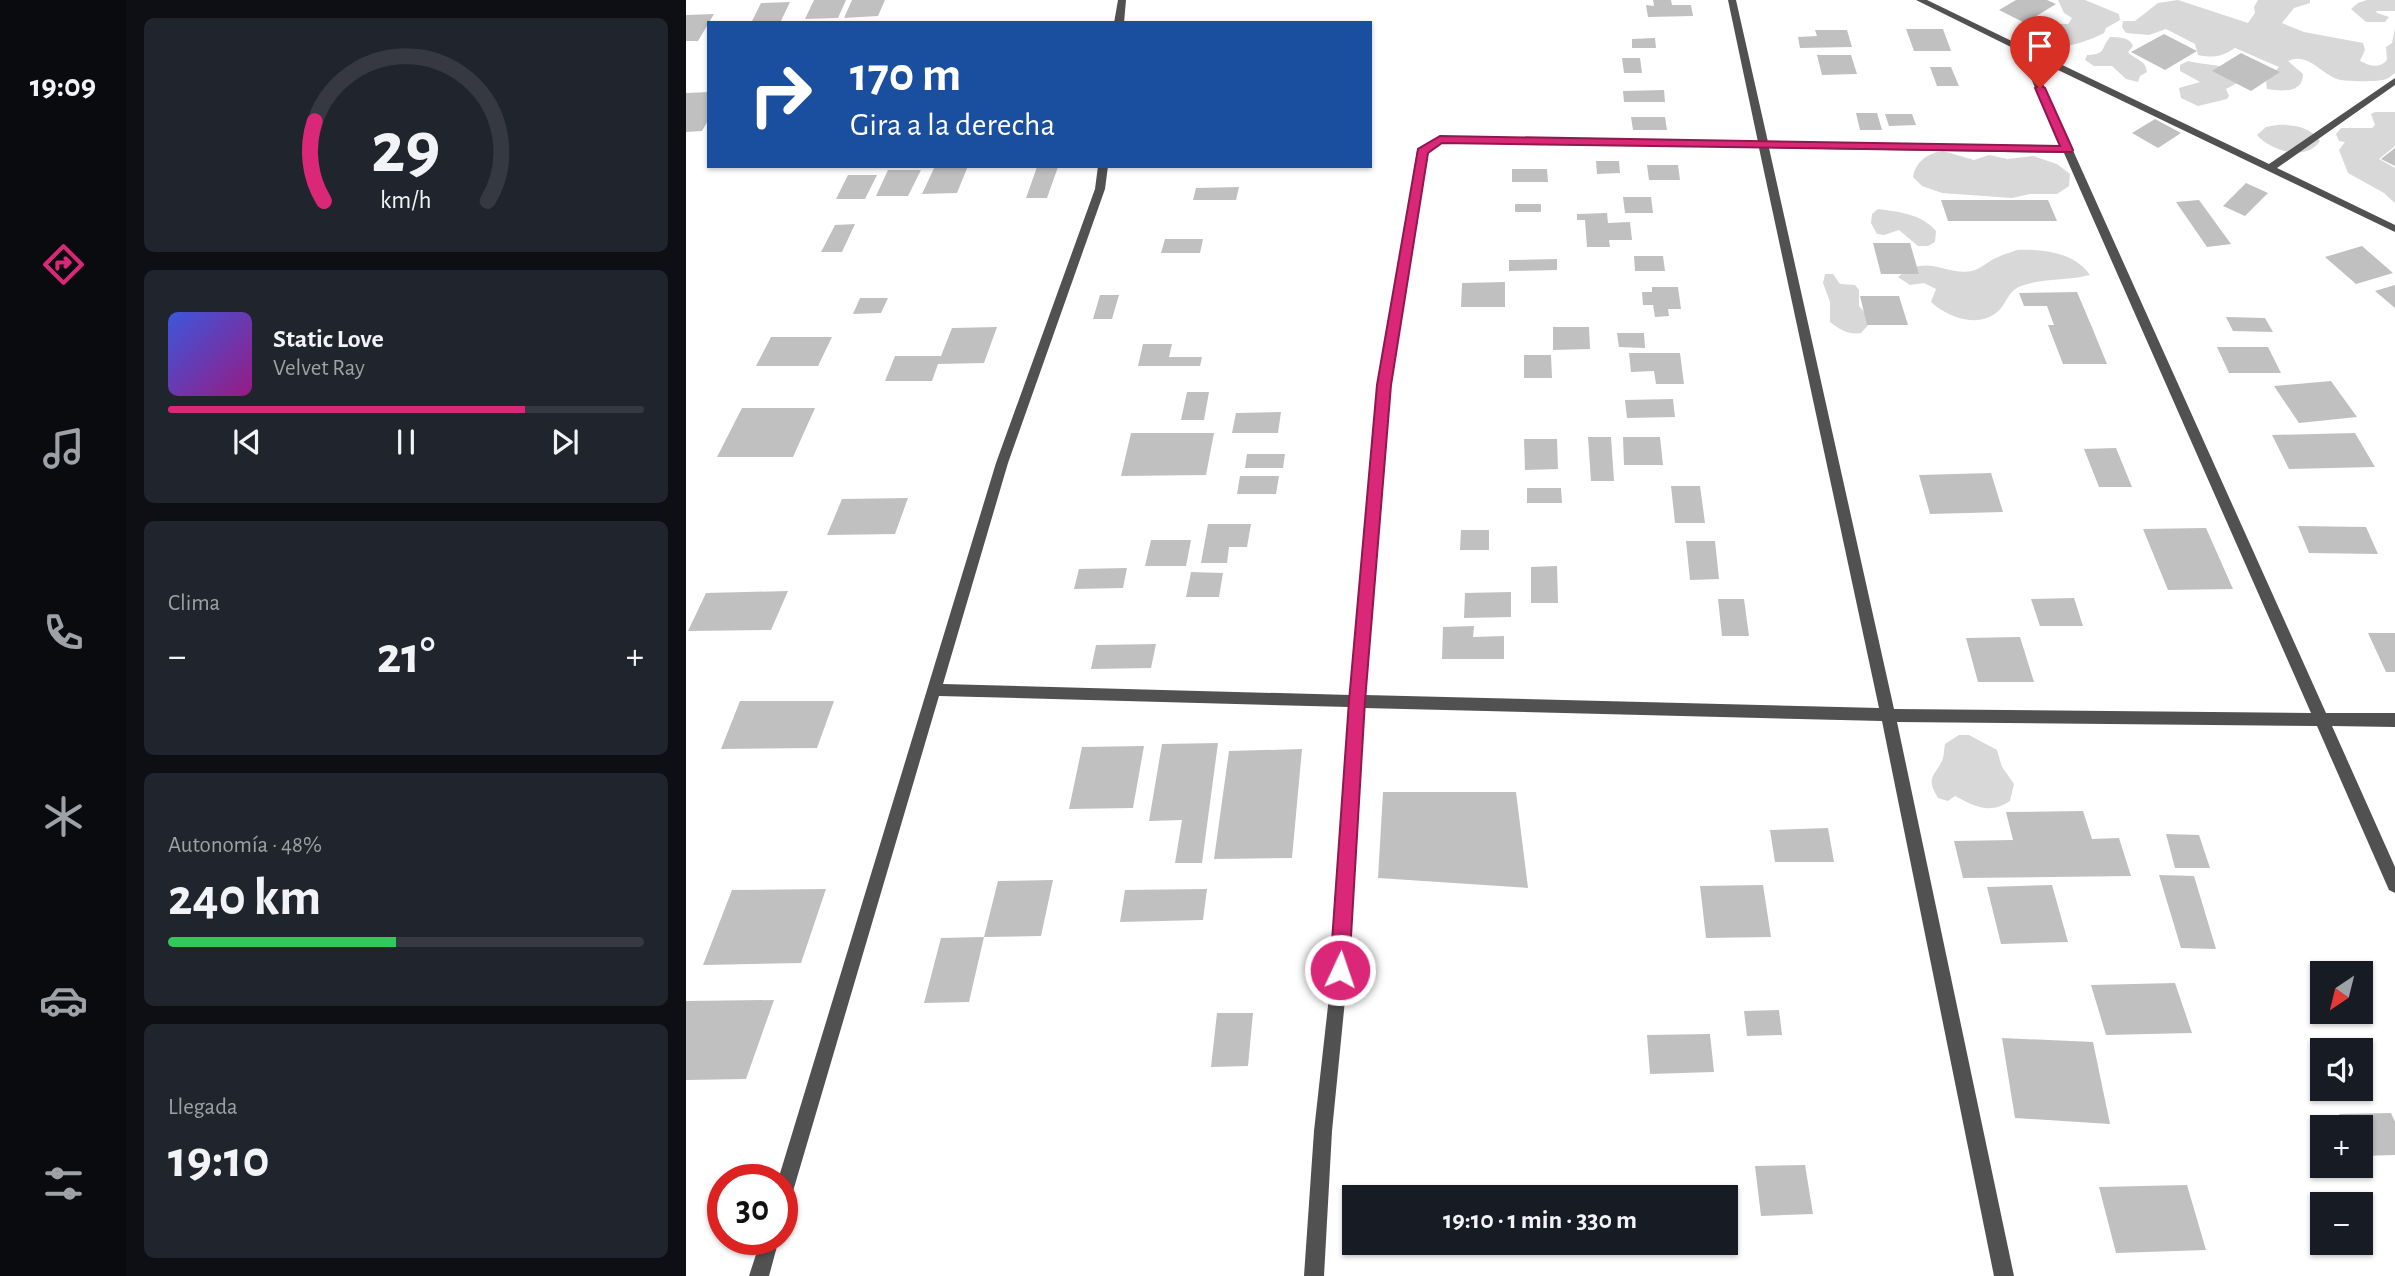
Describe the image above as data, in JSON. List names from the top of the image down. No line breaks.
{"north":"bottom left","page":{"tabs":"19:09","turn":["170 m","Gira a la derecha"],"song":["Static Love","Velvet Ray"],"tile":["Clima",["Autonomía · 48%","240 km"],["Llegada","19:10"]],"heat":["−","21°","+"],"map_buttons":["+","−"],"limit":"30","trip":"19:10 · 1 min · 330 m","gauge":["29","km/h"]}}
